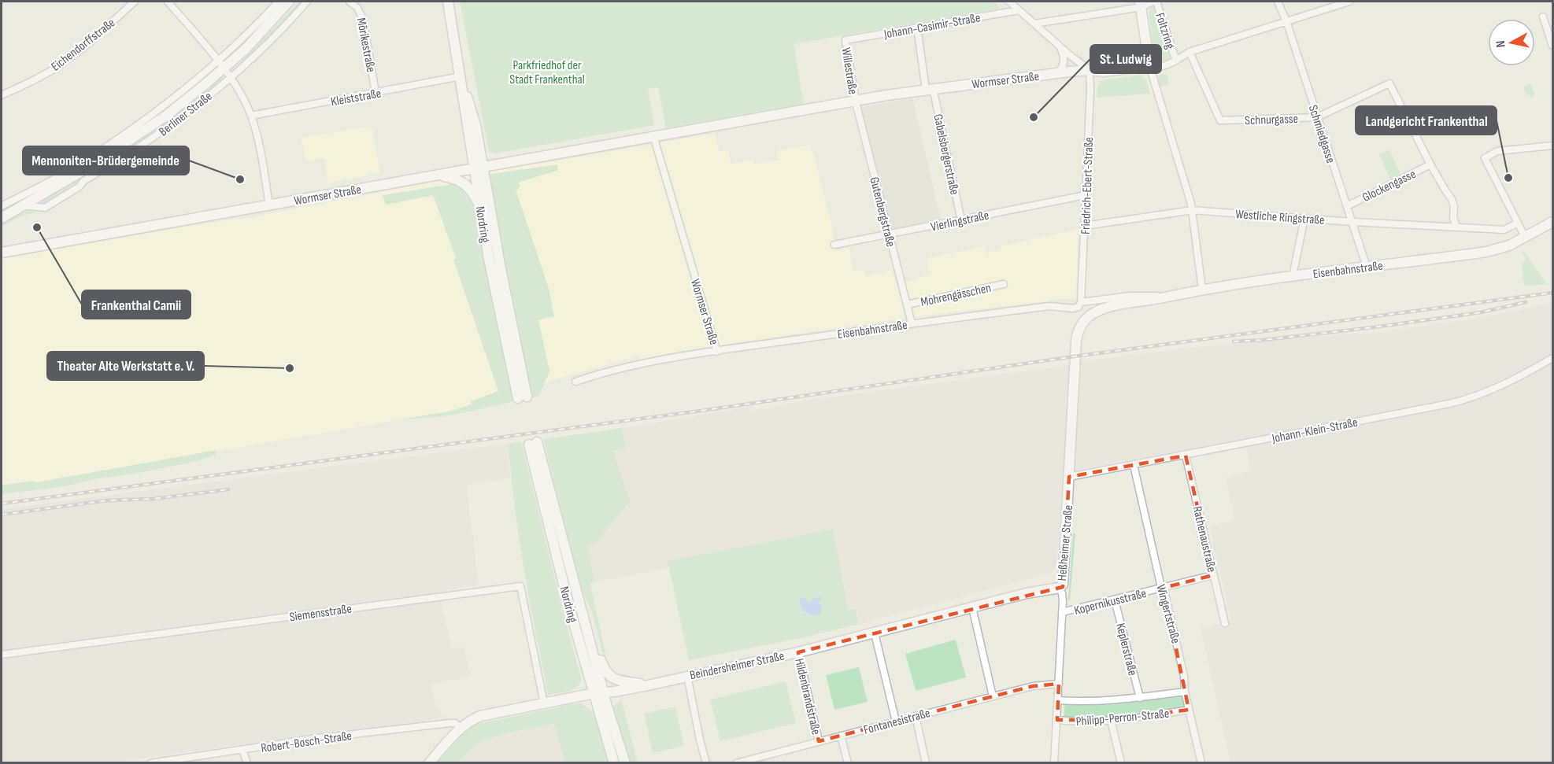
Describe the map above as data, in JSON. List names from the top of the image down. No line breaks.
{"streets":{"main road":["Foltzring","Wormser Straße","Berliner Straße","Nordring","Eisenbahnstraße","Heßheimer Straße","Beindersheimer Straße"],"street":["Johann-Casimir-Straße","Eichendorffstraße","Mörikestraße","Willestraße","Kleiststraße","Schnurgasse","Schmiedgasse","Gabelsbergerstraße","Glockengasse","Friedrich-Ebert-Straße","Gutenbergstraße","Westliche Ringstraße","Vierlingstraße","Mohrengässchen","Johann-Klein-Straße","Rathenaustraße","Kopernikusstraße","Siemensstraße","Wingertstraße","Keplerstraße","Hildenbrandstraße","Philipp-Perron-Straße","Fontanesistraße","Robert-Bosch-Straße"]},"crossings":[["Johann-Casimir-Straße","Willestraße"],["Johann-Casimir-Straße","Gabelsbergerstraße"],["Foltzring","Wormser Straße"],["Mörikestraße","Kleiststraße"],["Willestraße","Wormser Straße"],["Willestraße","Gutenbergstraße"],["Wormser Straße","Schnurgasse"],["Wormser Straße","Schmiedgasse"],["Wormser Straße","Gabelsbergerstraße"],["Wormser Straße","Friedrich-Ebert-Straße"],["Wormser Straße","Gutenbergstraße"],["Wormser Straße","Nordring"],["Wormser Straße","Eisenbahnstraße"],["Kleiststraße","Nordring"],["Schnurgasse","Schmiedgasse"],["Schnurgasse","Glockengasse"],["Schmiedgasse","Glockengasse"],["Schmiedgasse","Westliche Ringstraße"],["Schmiedgasse","Eisenbahnstraße"],["Gabelsbergerstraße","Vierlingstraße"],["Friedrich-Ebert-Straße","Westliche Ringstraße"],["Friedrich-Ebert-Straße","Vierlingstraße"],["Friedrich-Ebert-Straße","Eisenbahnstraße"],["Gutenbergstraße","Vierlingstraße"],["Gutenbergstraße","Eisenbahnstraße"],["Gutenbergstraße","Mohrengässchen"],["Nordring","Beindersheimer Straße"],["Eisenbahnstraße","Heßheimer Straße"],["Johann-Klein-Straße","Rathenaustraße"],["Johann-Klein-Straße","Heßheimer Straße"],["Johann-Klein-Straße","Wingertstraße"],["Rathenaustraße","Kopernikusstraße"],["Heßheimer Straße","Kopernikusstraße"],["Heßheimer Straße","Beindersheimer Straße"],["Heßheimer Straße","Philipp-Perron-Straße"],["Heßheimer Straße","Fontanesistraße"],["Kopernikusstraße","Wingertstraße"],["Kopernikusstraße","Keplerstraße"],["Siemensstraße","Beindersheimer Straße"],["Wingertstraße","Philipp-Perron-Straße"],["Keplerstraße","Philipp-Perron-Straße"],["Beindersheimer Straße","Hildenbrandstraße"],["Beindersheimer Straße","Robert-Bosch-Straße"],["Hildenbrandstraße","Fontanesistraße"]],"parks":["Parkfriedhof der Stadt Frankenthal"],"places":["St. Ludwig","Landgericht Frankenthal","Mennoniten-Brüdergemeinde","Frankenthal Camii","Theater Alte Werkstatt e. V."],"north":"left"}
